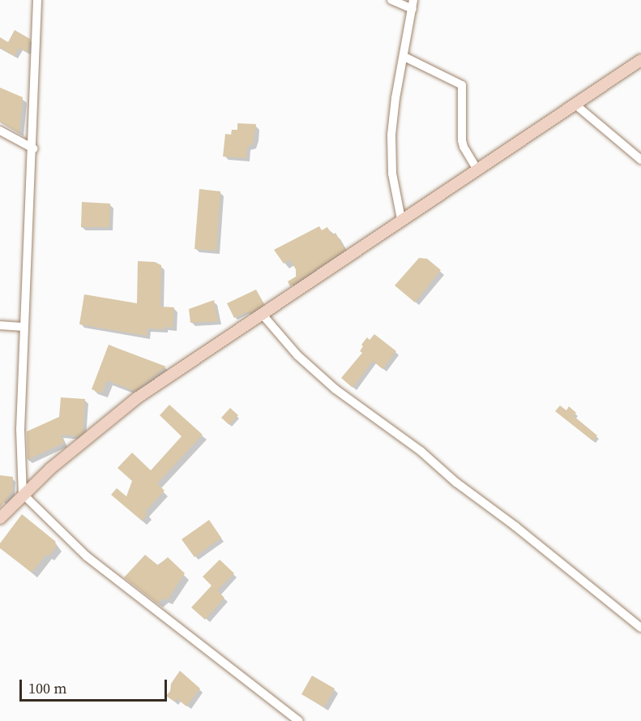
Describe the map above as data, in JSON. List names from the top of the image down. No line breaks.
{"scale_bar":"100 m"}
